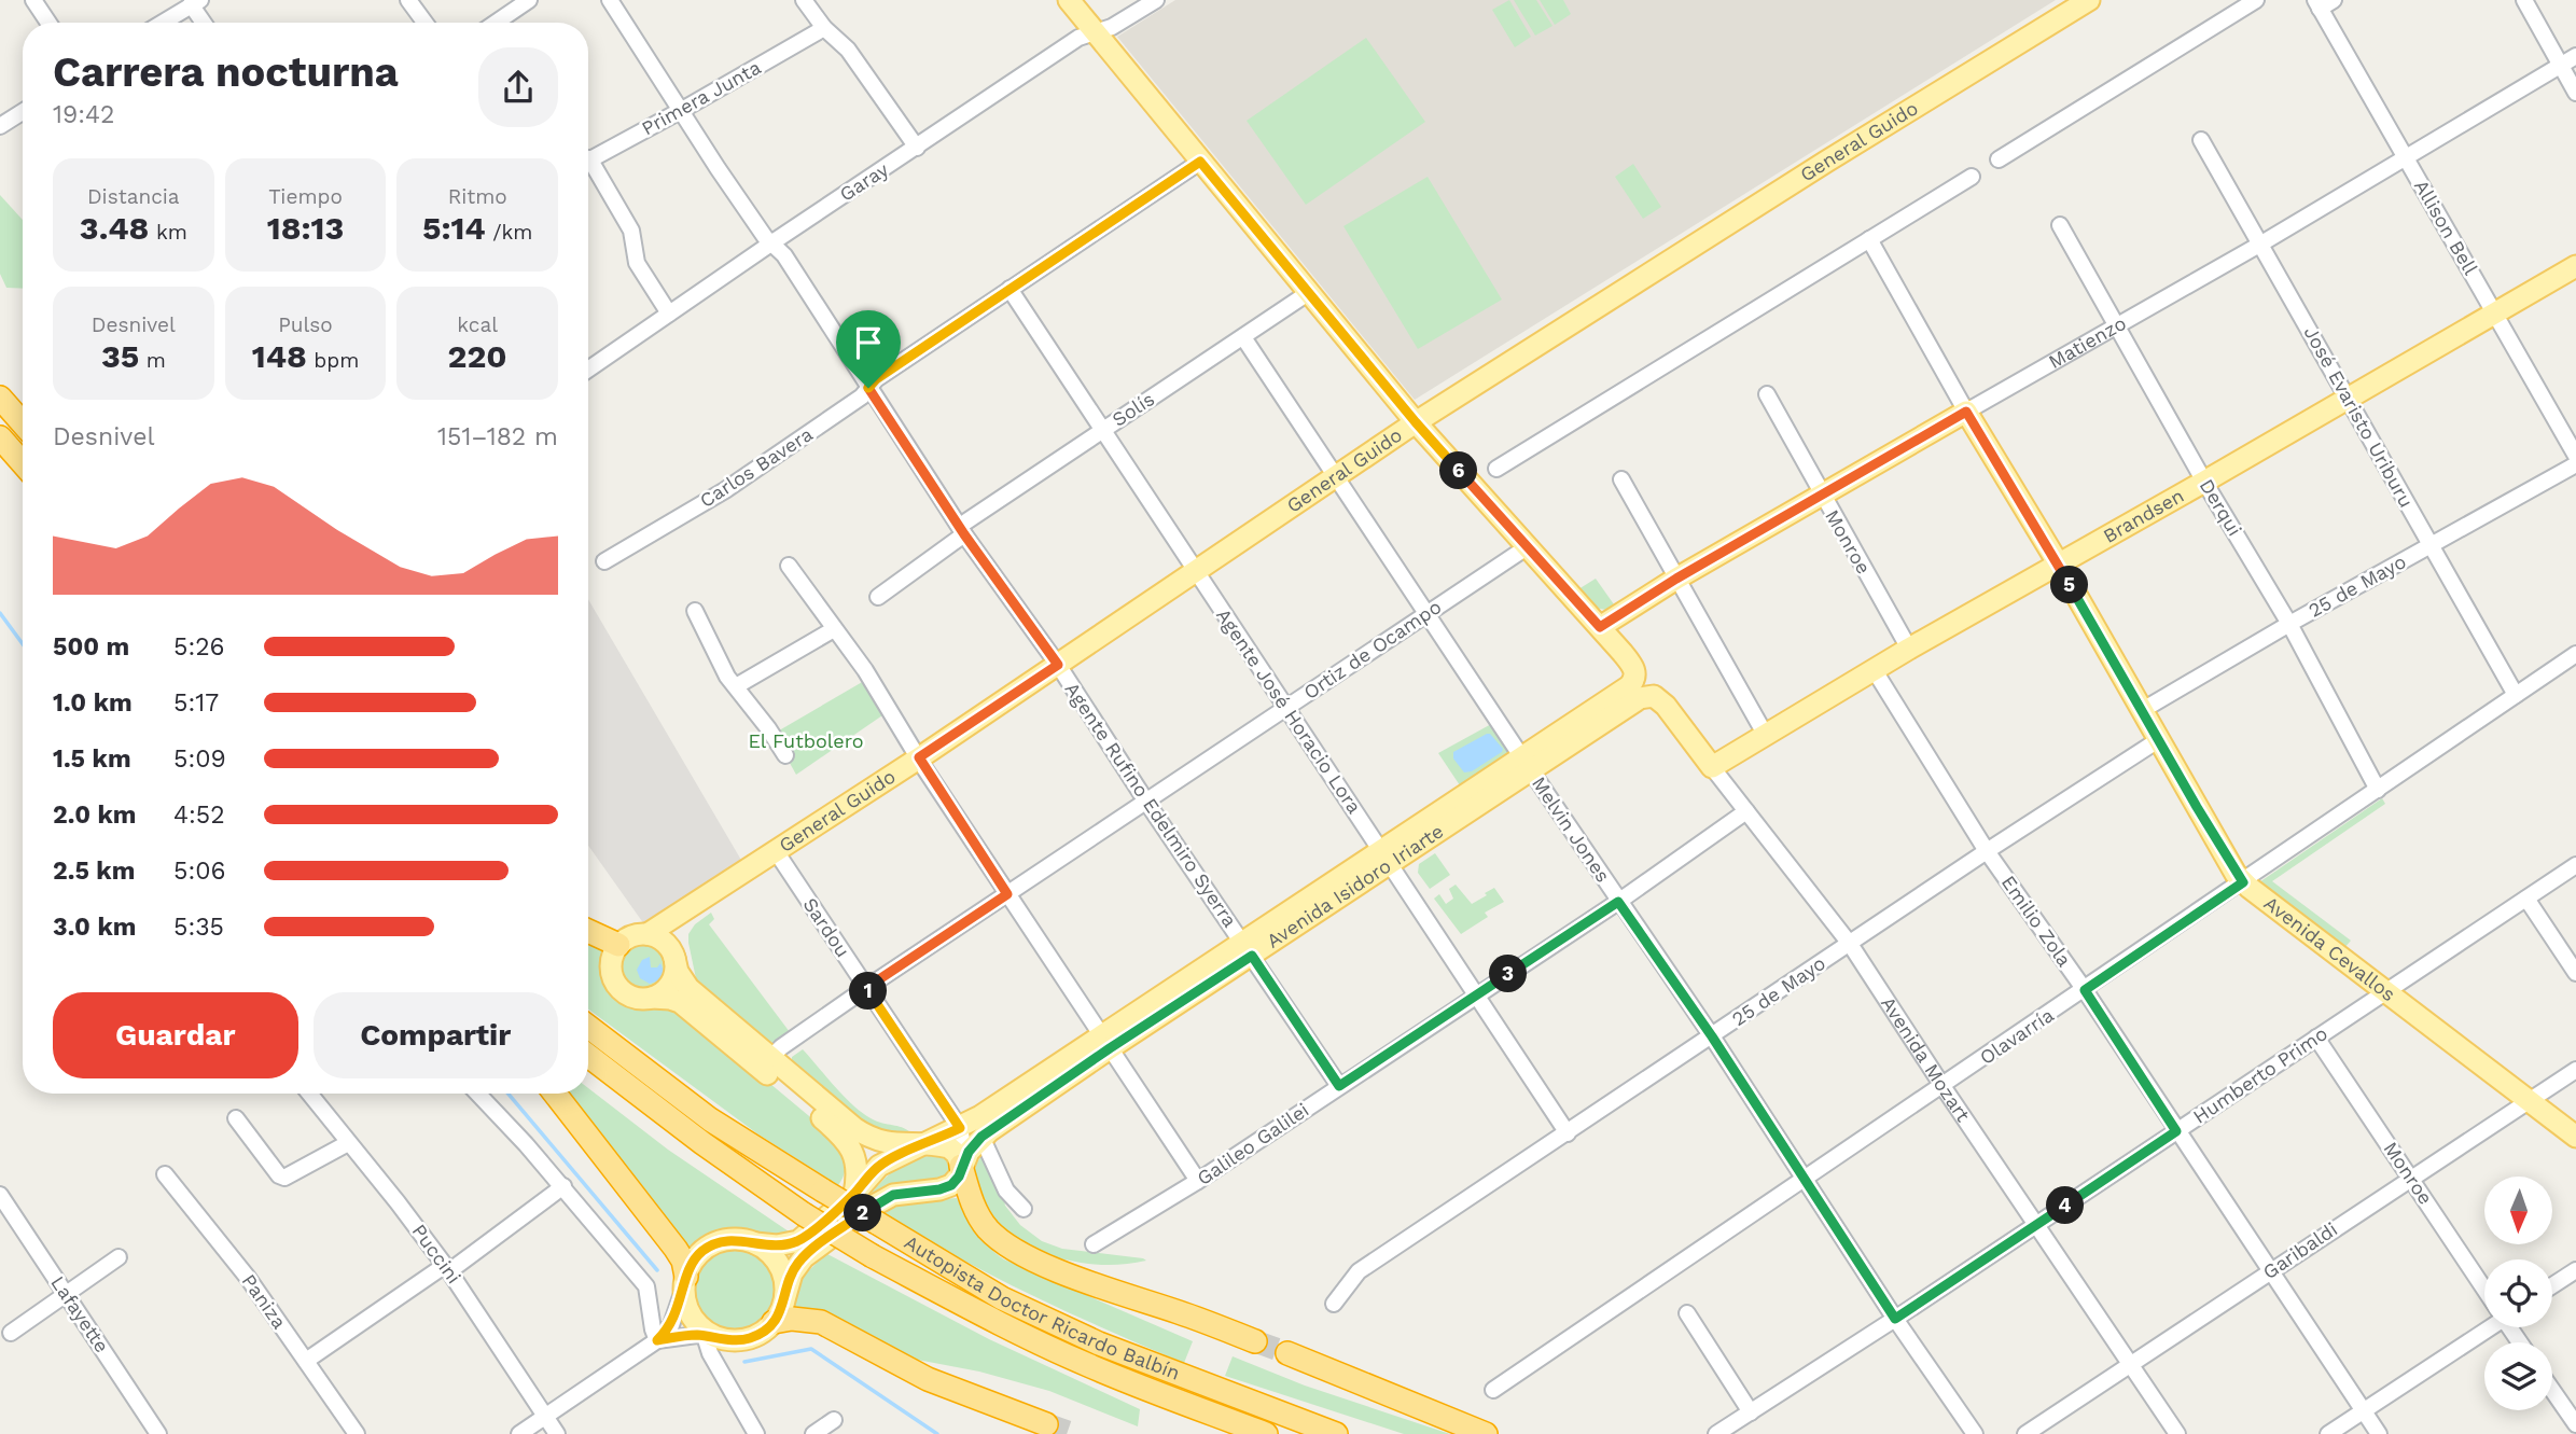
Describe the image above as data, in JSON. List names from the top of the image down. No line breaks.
{"streets":{"highway":["Autopista Doctor Ricardo Balbín"],"main road":["General Guido","Matienzo","Brandsen","Avenida Isidoro Iriarte","Avenida Cevallos","Avenida Mozart"],"street":["Primera Junta","Garay","Allison Bell","Solís","José Evaristo Uriburu","Carlos Bavera","Derqui","Monroe","25 de Mayo","Ortiz de Ocampo","Agente José Horacio Lora","Agente Rufino Edelmiro Syerra","Melvin Jones","Emilio Zola","Sardou","Olavarría","Humberto Primo","Galileo Galilei","Garibaldi","Puccini","Paniza","Lafayette"]},"crossings":[["Primera Junta","Agente Rufino Edelmiro Syerra"],["General Guido","Agente José Horacio Lora"],["General Guido","Agente Rufino Edelmiro Syerra"],["General Guido","Melvin Jones"],["General Guido","Sardou"],["Garay","Agente Rufino Edelmiro Syerra"],["Allison Bell","Matienzo"],["Allison Bell","Brandsen"],["Matienzo","José Evaristo Uriburu"],["Matienzo","Derqui"],["Matienzo","Monroe"],["Matienzo","Avenida Isidoro Iriarte"],["Matienzo","Avenida Cevallos"],["Solís","Agente José Horacio Lora"],["Solís","Agente Rufino Edelmiro Syerra"],["Solís","Melvin Jones"],["José Evaristo Uriburu","Brandsen"],["José Evaristo Uriburu","25 de Mayo"],["José Evaristo Uriburu","Olavarría"],["Carlos Bavera","Agente José Horacio Lora"],["Carlos Bavera","Agente Rufino Edelmiro Syerra"],["Derqui","Brandsen"],["Derqui","25 de Mayo"],["Derqui","Olavarría"],["Brandsen","Monroe"],["Brandsen","Emilio Zola"],["Brandsen","Avenida Cevallos"],["Brandsen","Avenida Mozart"],["Monroe","Humberto Primo"],["Monroe","Garibaldi"],["25 de Mayo","Agente José Horacio Lora"],["25 de Mayo","Melvin Jones"],["25 de Mayo","Emilio Zola"],["25 de Mayo","Avenida Cevallos"],["25 de Mayo","Avenida Mozart"],["Ortiz de Ocampo","Agente José Horacio Lora"],["Ortiz de Ocampo","Agente Rufino Edelmiro Syerra"],["Ortiz de Ocampo","Melvin Jones"],["Ortiz de Ocampo","Sardou"],["Agente José Horacio Lora","Avenida Isidoro Iriarte"],["Agente José Horacio Lora","Galileo Galilei"],["Agente Rufino Edelmiro Syerra","Avenida Isidoro Iriarte"],["Agente Rufino Edelmiro Syerra","Galileo Galilei"],["Melvin Jones","Avenida Isidoro Iriarte"],["Melvin Jones","Olavarría"],["Melvin Jones","Humberto Primo"],["Melvin Jones","Galileo Galilei"],["Avenida Isidoro Iriarte","Sardou"],["Avenida Isidoro Iriarte","Avenida Mozart"],["Emilio Zola","Olavarría"],["Emilio Zola","Humberto Primo"],["Emilio Zola","Garibaldi"],["Avenida Cevallos","Olavarría"],["Avenida Cevallos","Humberto Primo"],["Avenida Cevallos","Garibaldi"],["Olavarría","Avenida Mozart"],["Avenida Mozart","Humberto Primo"],["Avenida Mozart","Galileo Galilei"],["Avenida Mozart","Garibaldi"]],"parks":["El Futbolero"],"north":"bottom","page":{"heading":["Carrera nocturna","19:42"],"stats":[["Distancia","3.48 km"],["Tiempo","18:13"],["Ritmo","5:14 /km"],["Desnivel","35 m"],["Pulso","148 bpm"],["kcal","220"]],"chart":["Desnivel","151–182 m"],"pins":["6","5","3","1","4","2"],"list":[{"name":"500 m","note":"5:26"},{"name":"1.0 km","note":"5:17"},{"name":"1.5 km","note":"5:09"},{"name":"2.0 km","note":"4:52"},{"name":"2.5 km","note":"5:06"},{"name":"3.0 km","note":"5:35"}],"buttons":["Guardar","Compartir"]}}
